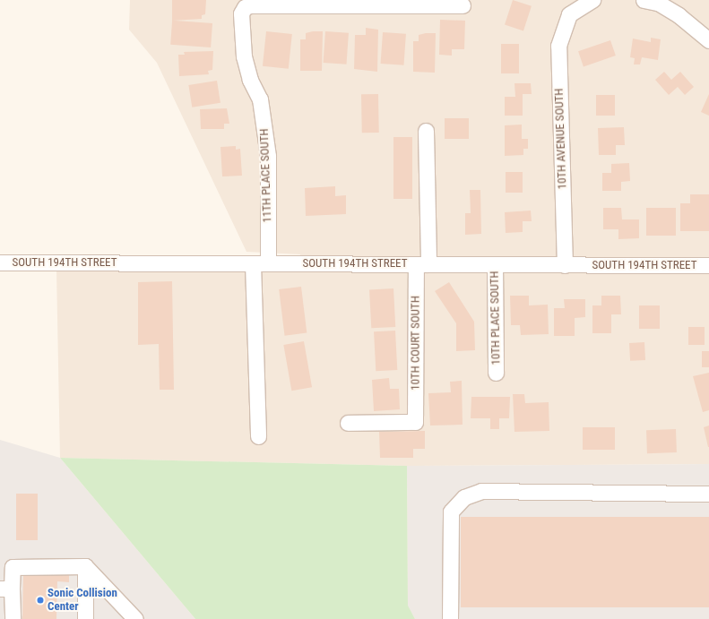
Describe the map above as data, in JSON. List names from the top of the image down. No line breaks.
{"streets":{"street":["10TH AVENUE SOUTH","11TH PLACE SOUTH","SOUTH 194TH STREET","10TH PLACE SOUTH","10TH COURT SOUTH"]},"crossings":[["10TH AVENUE SOUTH","SOUTH 194TH STREET"],["11TH PLACE SOUTH","SOUTH 194TH STREET"],["SOUTH 194TH STREET","10TH PLACE SOUTH"],["SOUTH 194TH STREET","10TH COURT SOUTH"]],"places":["Sonic Collision Center"]}
